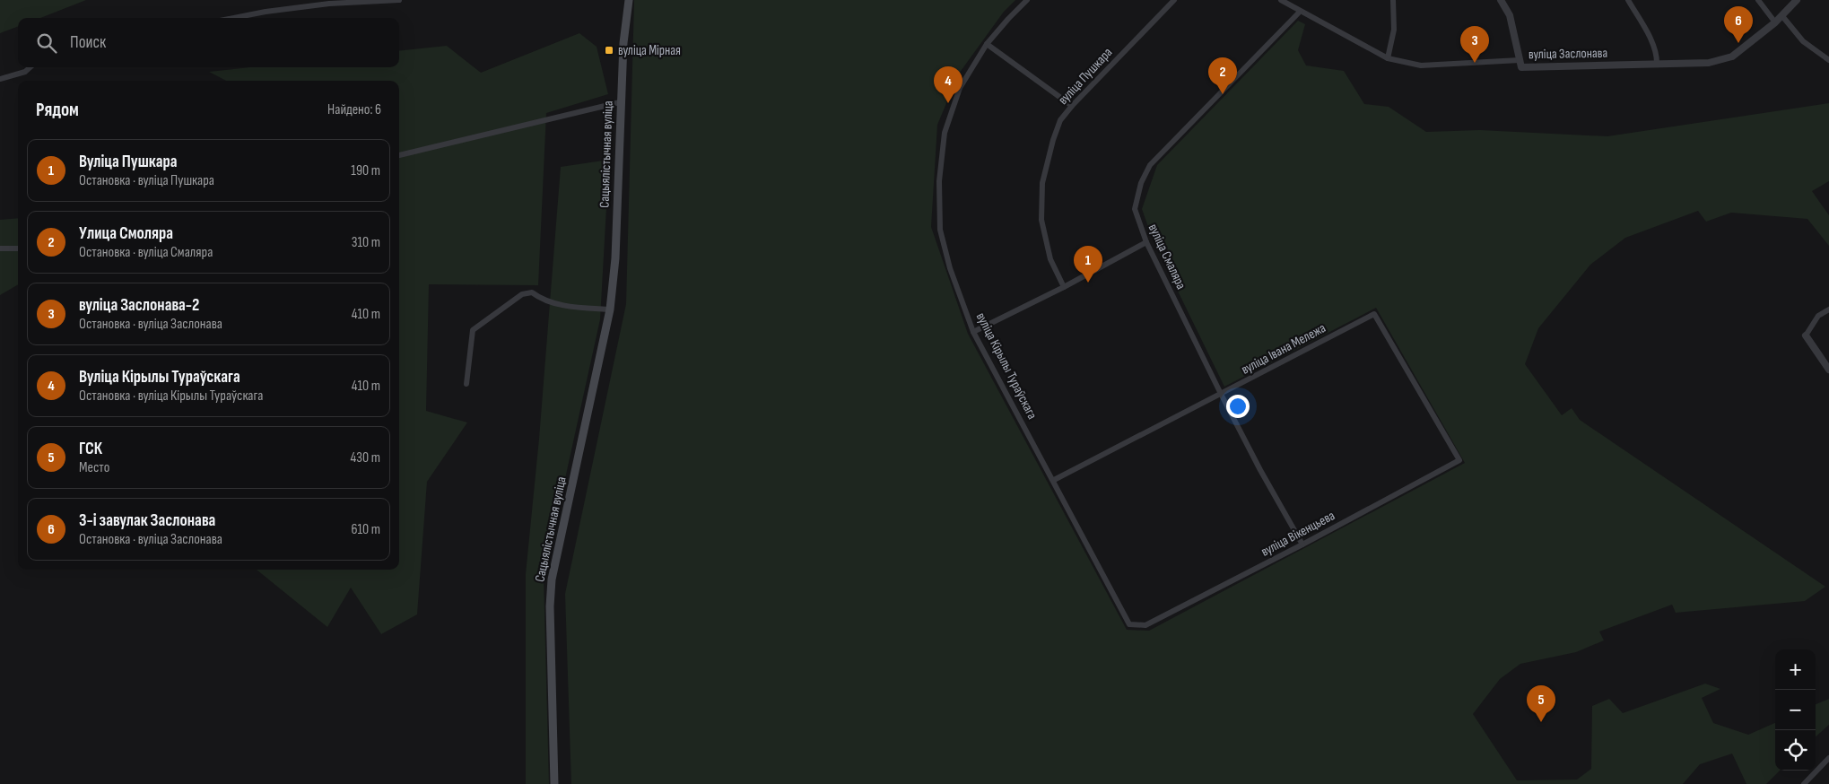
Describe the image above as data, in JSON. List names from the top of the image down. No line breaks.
{"streets":{"main road":["Сацыялістычная вуліца"],"street":["вуліца Заслонава","вуліца Пушкара","вуліца Смаляра","вуліца Івана Мележа","вуліца Кірылы Тураўскага","вуліца Вікенцьева"]},"crossings":[["вуліца Заслонава","вуліца Смаляра"],["вуліца Смаляра","вуліца Івана Мележа"],["вуліца Смаляра","вуліца Вікенцьева"],["вуліца Івана Мележа","вуліца Кірылы Тураўскага"],["вуліца Івана Мележа","вуліца Вікенцьева"],["вуліца Кірылы Тураўскага","вуліца Вікенцьева"]],"places":{"transit":["вуліца Мірная"]},"page":{"pins":["6","3","2","4","1","5"],"search":"Поиск","heading":["Рядом","Найдено: 6"],"list":[{"mark":"1","name":"Вуліца Пушкара","note":"Остановка · вуліца Пушкара","value":"190 m"},{"mark":"2","name":"Улица Смоляра","note":"Остановка · вуліца Смаляра","value":"310 m"},{"mark":"3","name":"вуліца Заслонава-2","note":"Остановка · вуліца Заслонава","value":"410 m"},{"mark":"4","name":"Вуліца Кірылы Тураўскага","note":"Остановка · вуліца Кірылы Тураўскага","value":"410 m"},{"mark":"5","name":"ГСК","note":"Место","value":"430 m"},{"mark":"6","name":"3-і завулак Заслонава","note":"Остановка · вуліца Заслонава","value":"610 m"}],"map_buttons":["+","−"]}}
